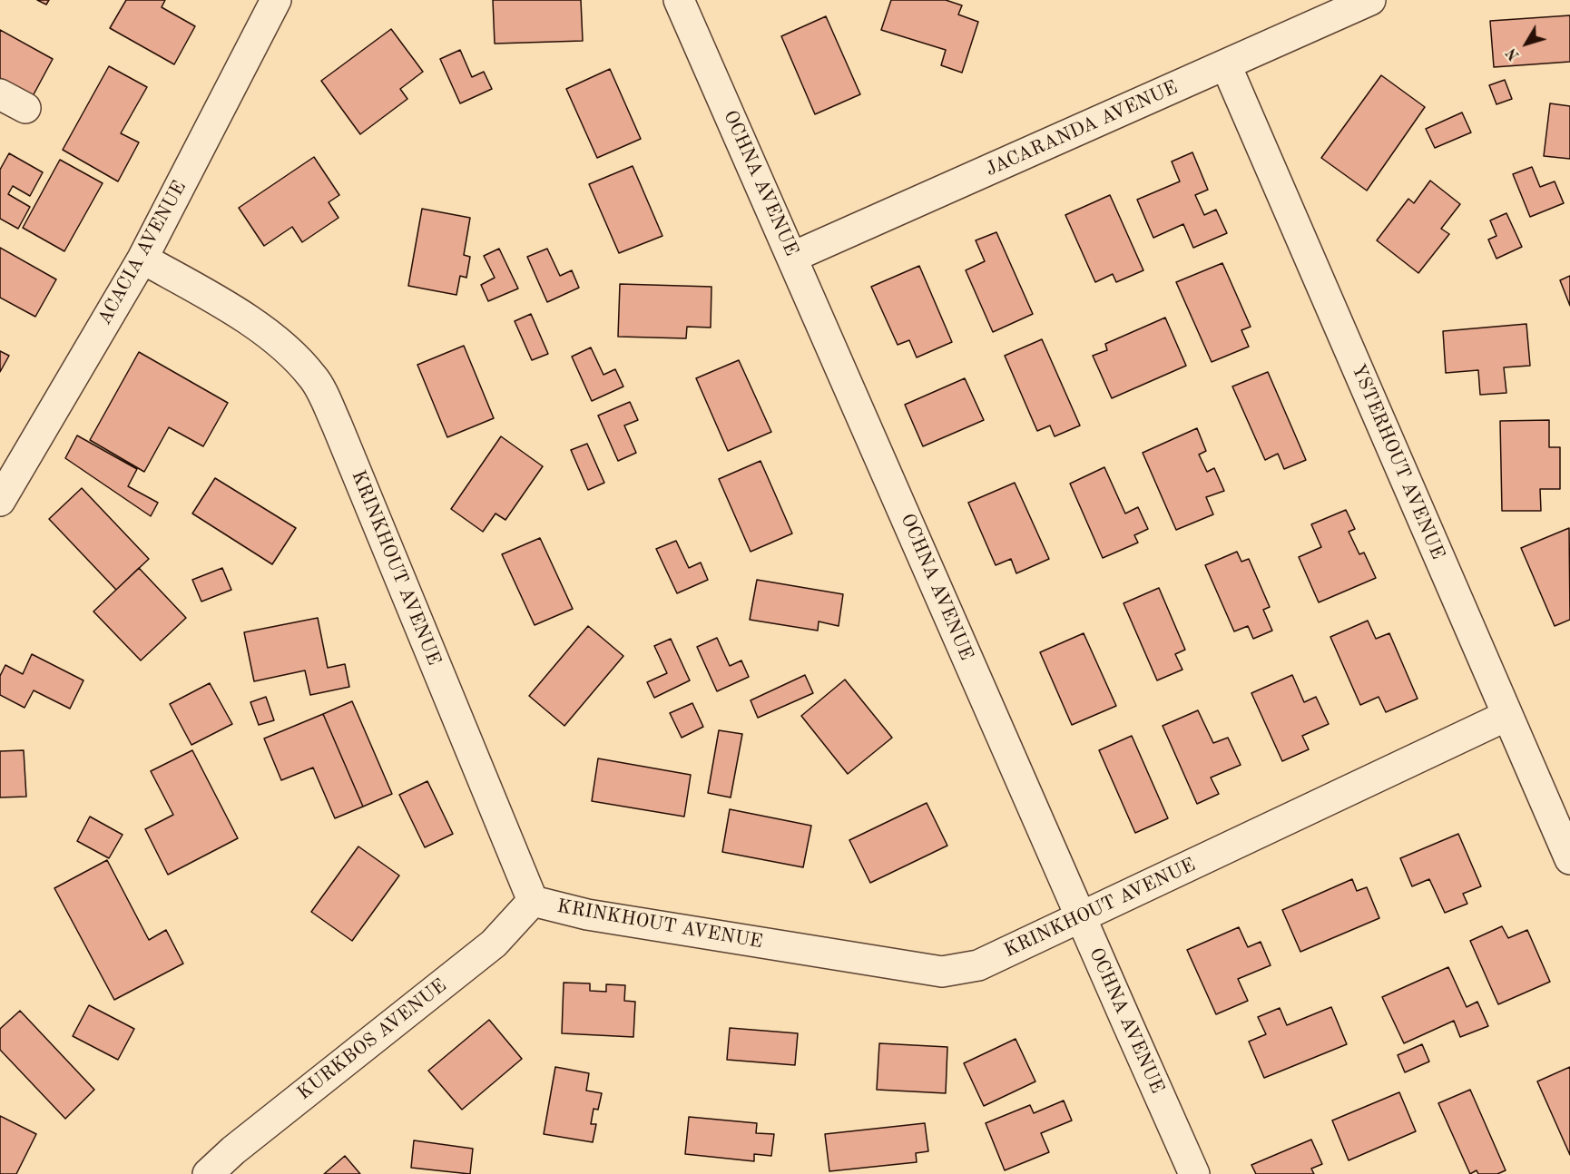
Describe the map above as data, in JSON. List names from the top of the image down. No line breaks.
{"streets":{"street":["JACARANDA AVENUE","OCHNA AVENUE","ACACIA AVENUE","YSTERHOUT AVENUE","KRINKHOUT AVENUE","KURKBOS AVENUE"]},"crossings":[["JACARANDA AVENUE","OCHNA AVENUE"],["JACARANDA AVENUE","YSTERHOUT AVENUE"],["OCHNA AVENUE","KRINKHOUT AVENUE"],["ACACIA AVENUE","KRINKHOUT AVENUE"],["YSTERHOUT AVENUE","KRINKHOUT AVENUE"],["KRINKHOUT AVENUE","KURKBOS AVENUE"]],"north":"bottom left"}
